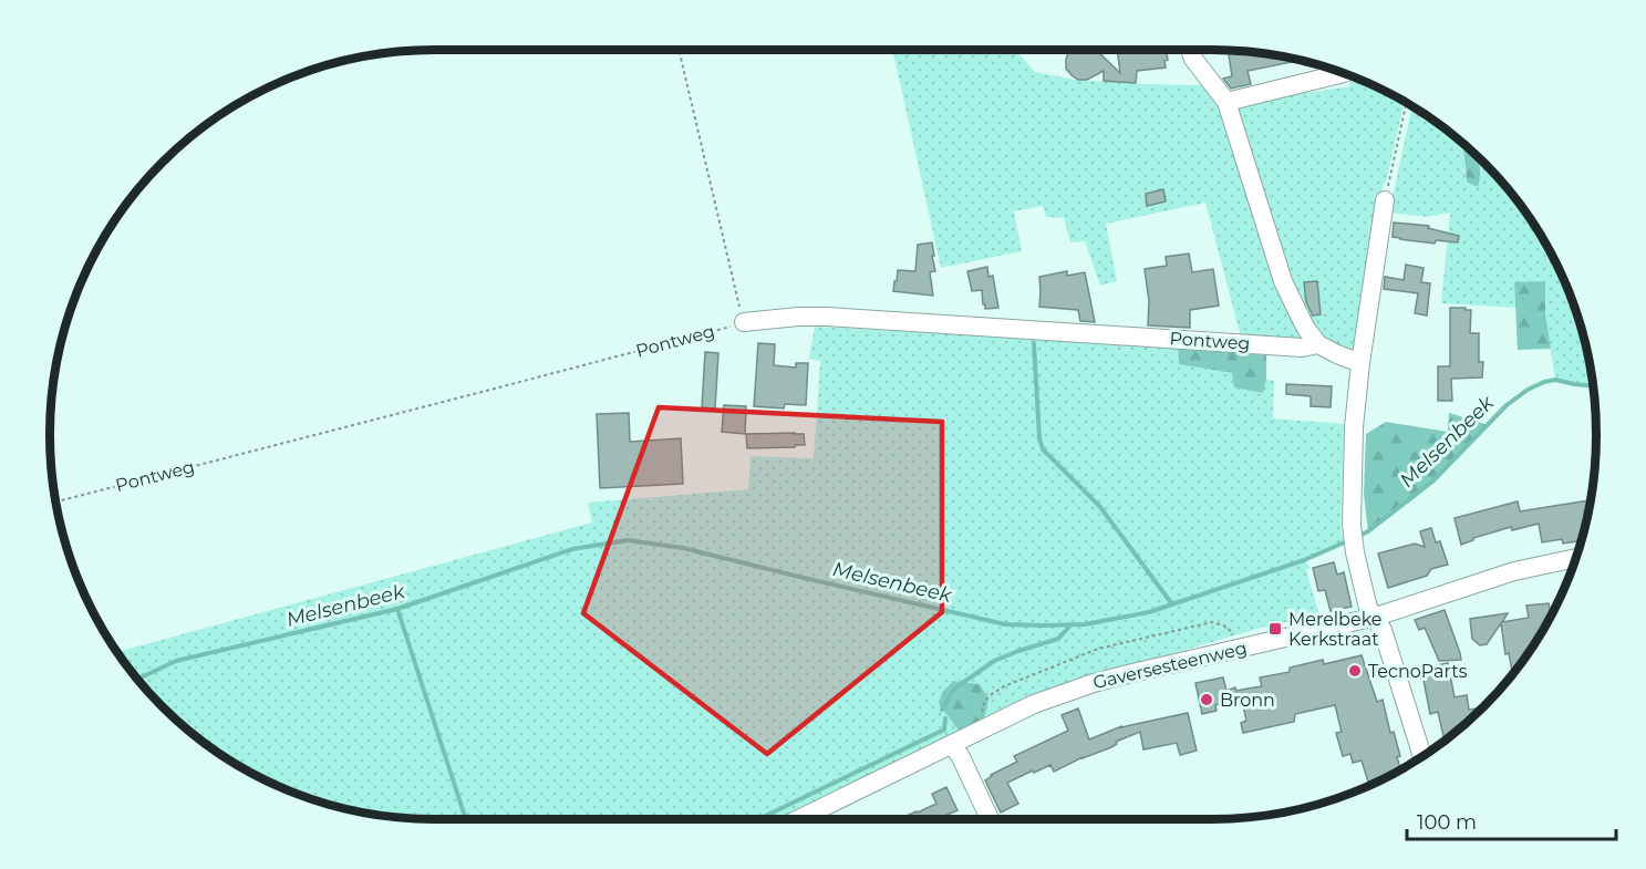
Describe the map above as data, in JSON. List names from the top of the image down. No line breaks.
{"streets":{"street":["Pontweg","Gaversesteenweg"]},"water":["Melsenbeek"],"places":{"transit":["Merelbeke Kerkstraat"],"other":["TecnoParts","Bronn"]},"scale_bar":"100 m"}
